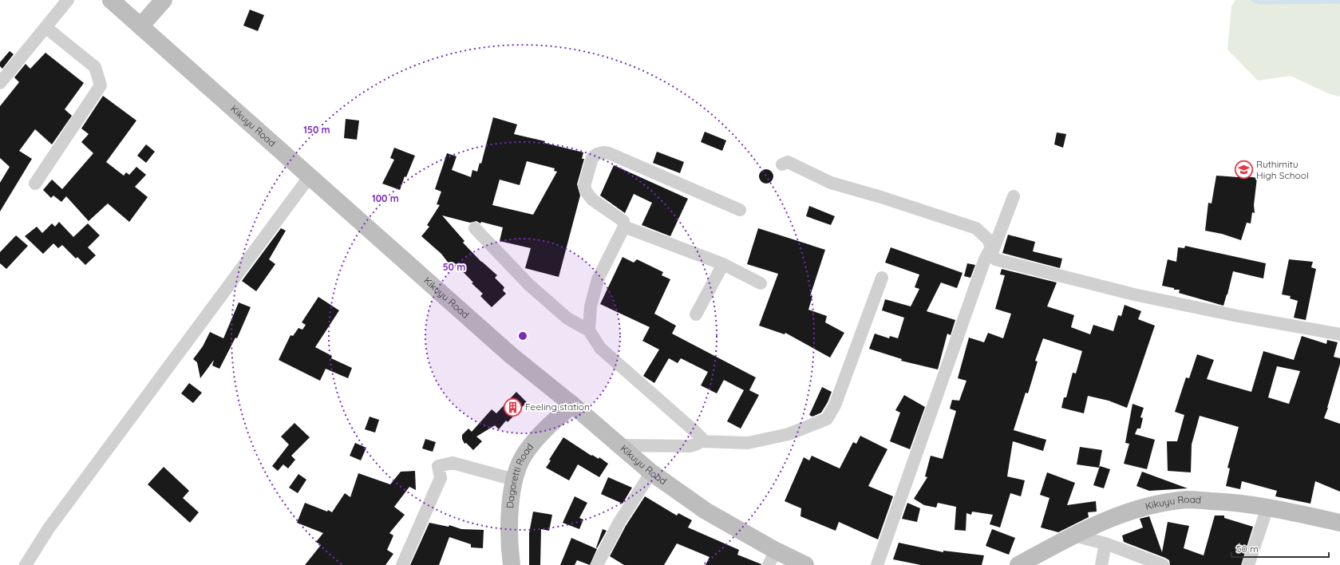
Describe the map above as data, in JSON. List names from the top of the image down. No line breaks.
{"streets":{"main road":["Kikuyu Road","Dagoretti Road"]},"crossings":[["Kikuyu Road","Dagoretti Road"]],"places":{"school or university":["Ruthimitu High School"],"building":["Feeling station"]},"scale_bar":"50 m","rings":["150 m","100 m","50 m"]}
